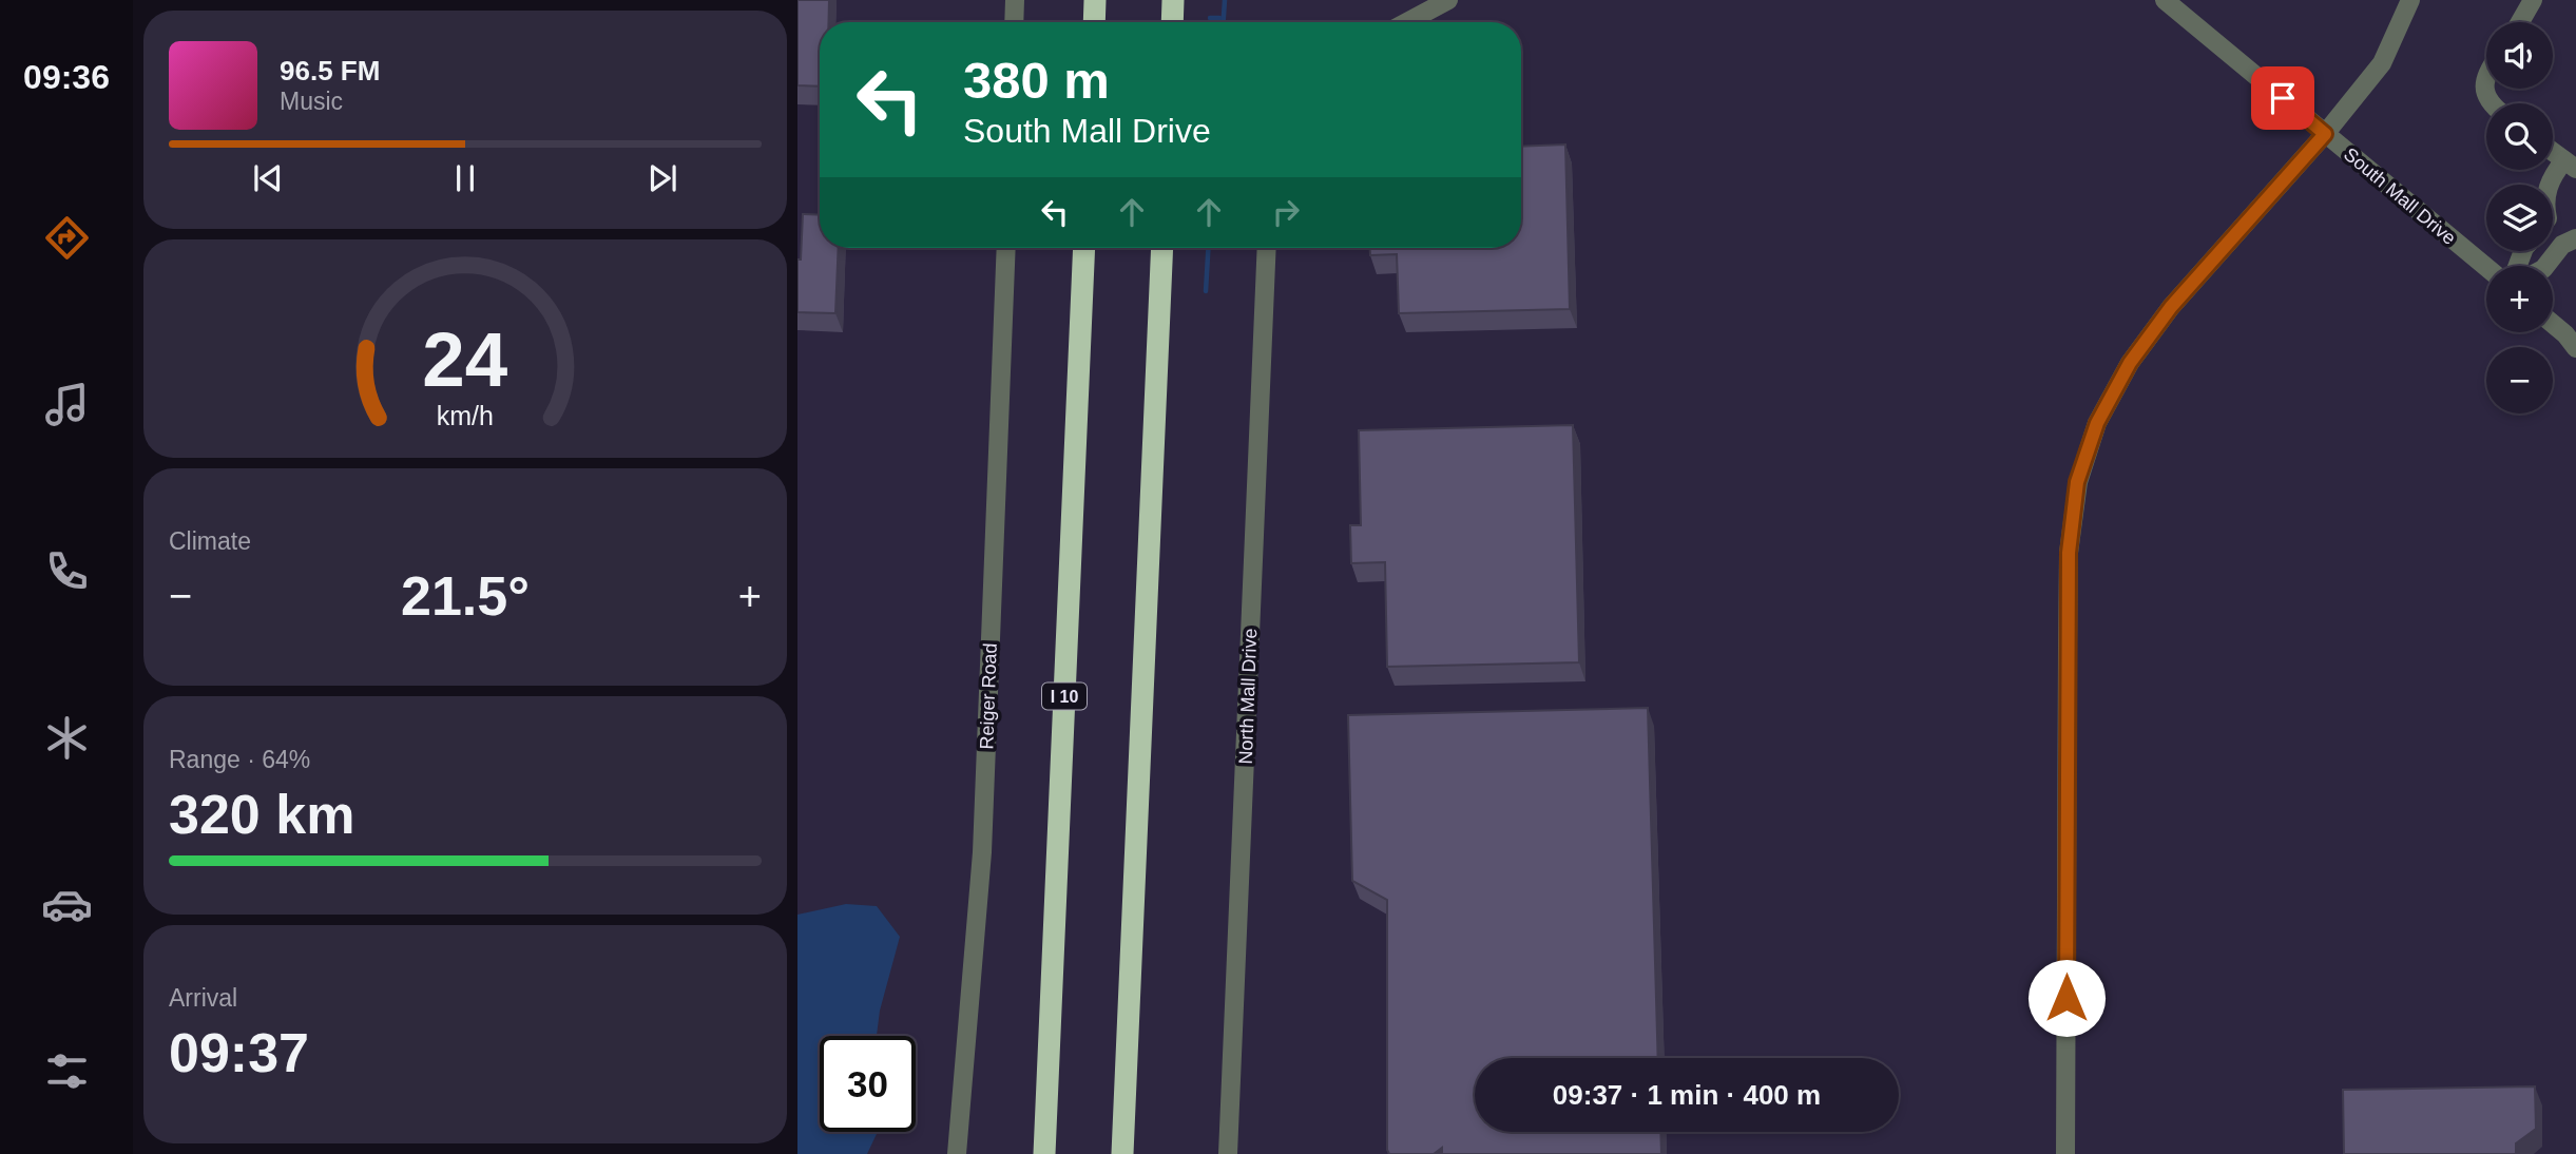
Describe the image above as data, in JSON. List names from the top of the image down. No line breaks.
{"streets":{"highway":["I 10"],"street":["South Mall Drive","Reiger Road","North Mall Drive"]},"page":{"tabs":"09:36","map_buttons":["+","−"],"turn":["380 m","South Mall Drive"],"song":["96.5 FM","Music"],"tile":["Climate",["Range · 64%","320 km"],["Arrival","09:37"]],"heat":["−","21.5°","+"],"limit":"30","trip":"09:37 · 1 min · 400 m","gauge":["24","km/h"]}}
